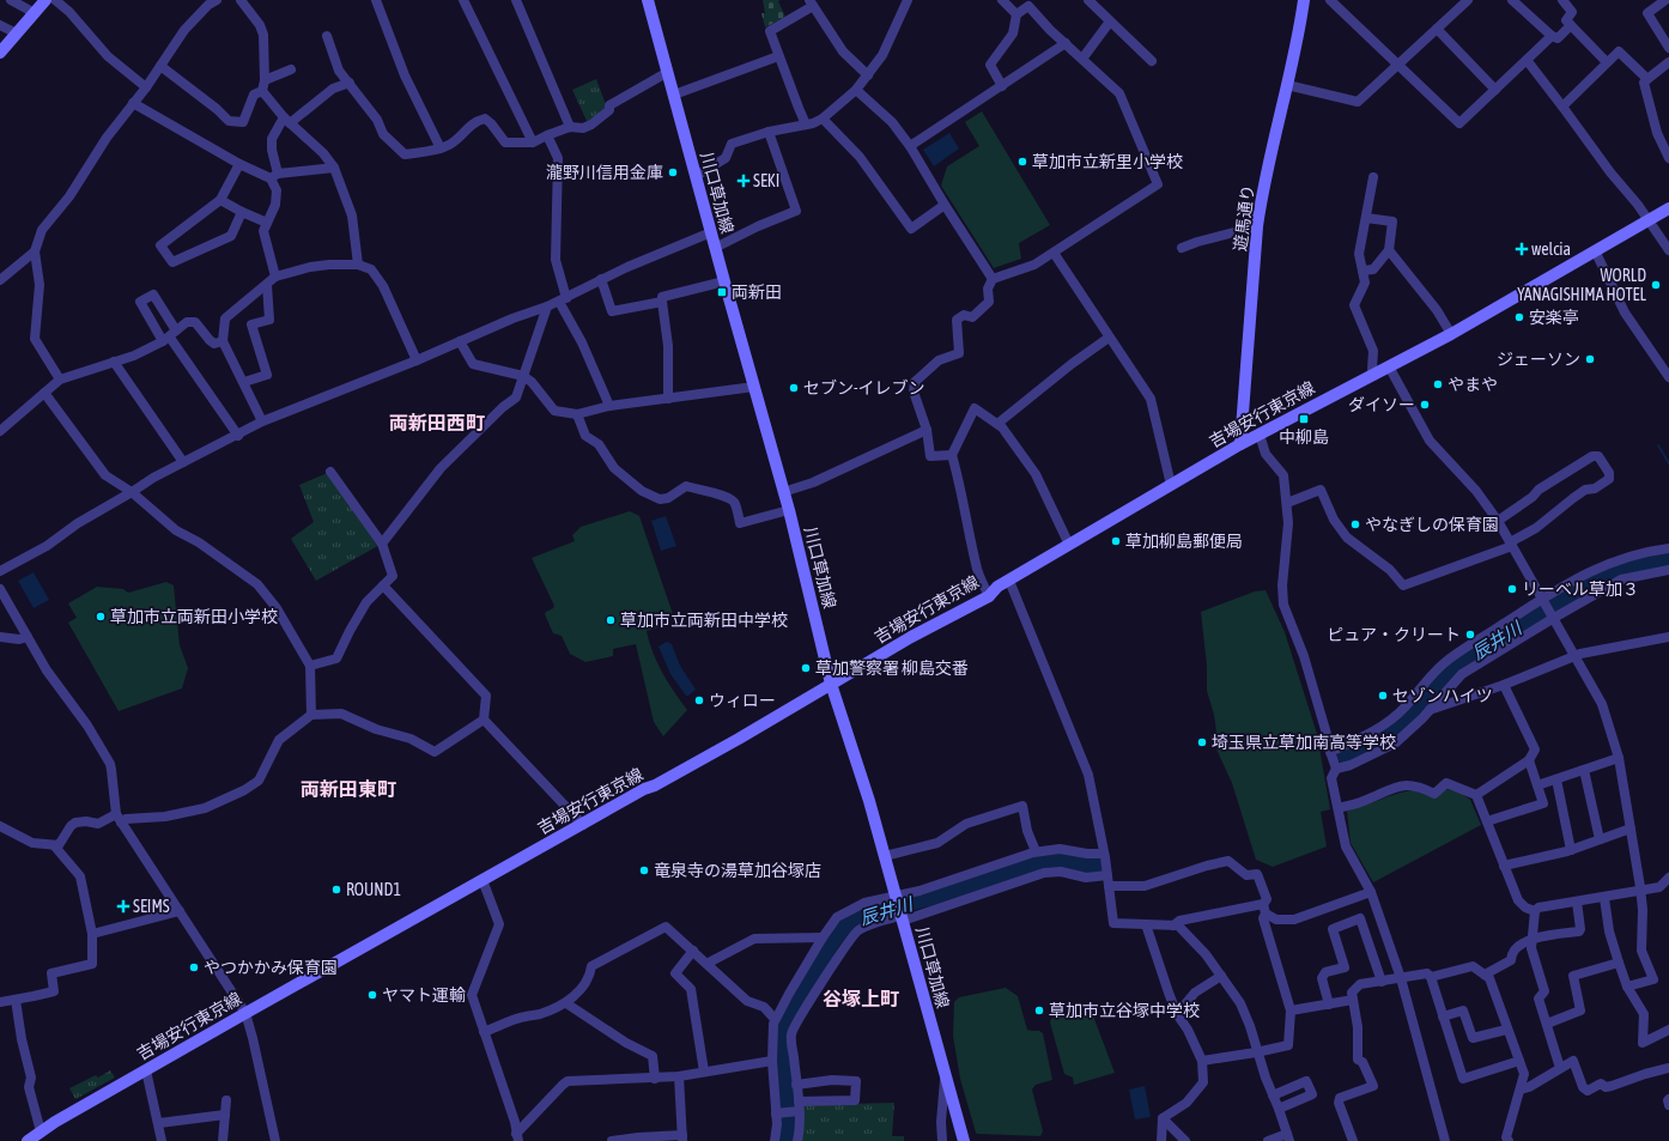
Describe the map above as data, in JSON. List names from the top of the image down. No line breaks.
{"streets":{"main road":["川口草加線","遊馬通り","吉場安行東京線"]},"crossings":[["川口草加線","吉場安行東京線"],["遊馬通り","吉場安行東京線"]],"districts":["両新田西町","両新田東町","谷塚上町"],"water":["辰井川"],"places":{"other":["草加市立新里小学校","瀧野川信用金庫","WORLD YANAGISHIMA HOTEL","安楽亭","ジェーソン","やまや","セブン-イレブン","ダイソー","やなぎしの保育園","草加柳島郵便局","リーベル草加３","草加市立両新田小学校","草加市立両新田中学校","ピュア・クリート","草加警察署 柳島交番","セゾンハイツ","ウィロー","埼玉県立草加南高等学校","竜泉寺の湯草加谷塚店","ROUND1","やつかかみ保育園","ヤマト運輸","草加市立谷塚中学校"],"health":["SEKI","welcia","SEIMS"],"transit":["両新田","中柳島"]}}
